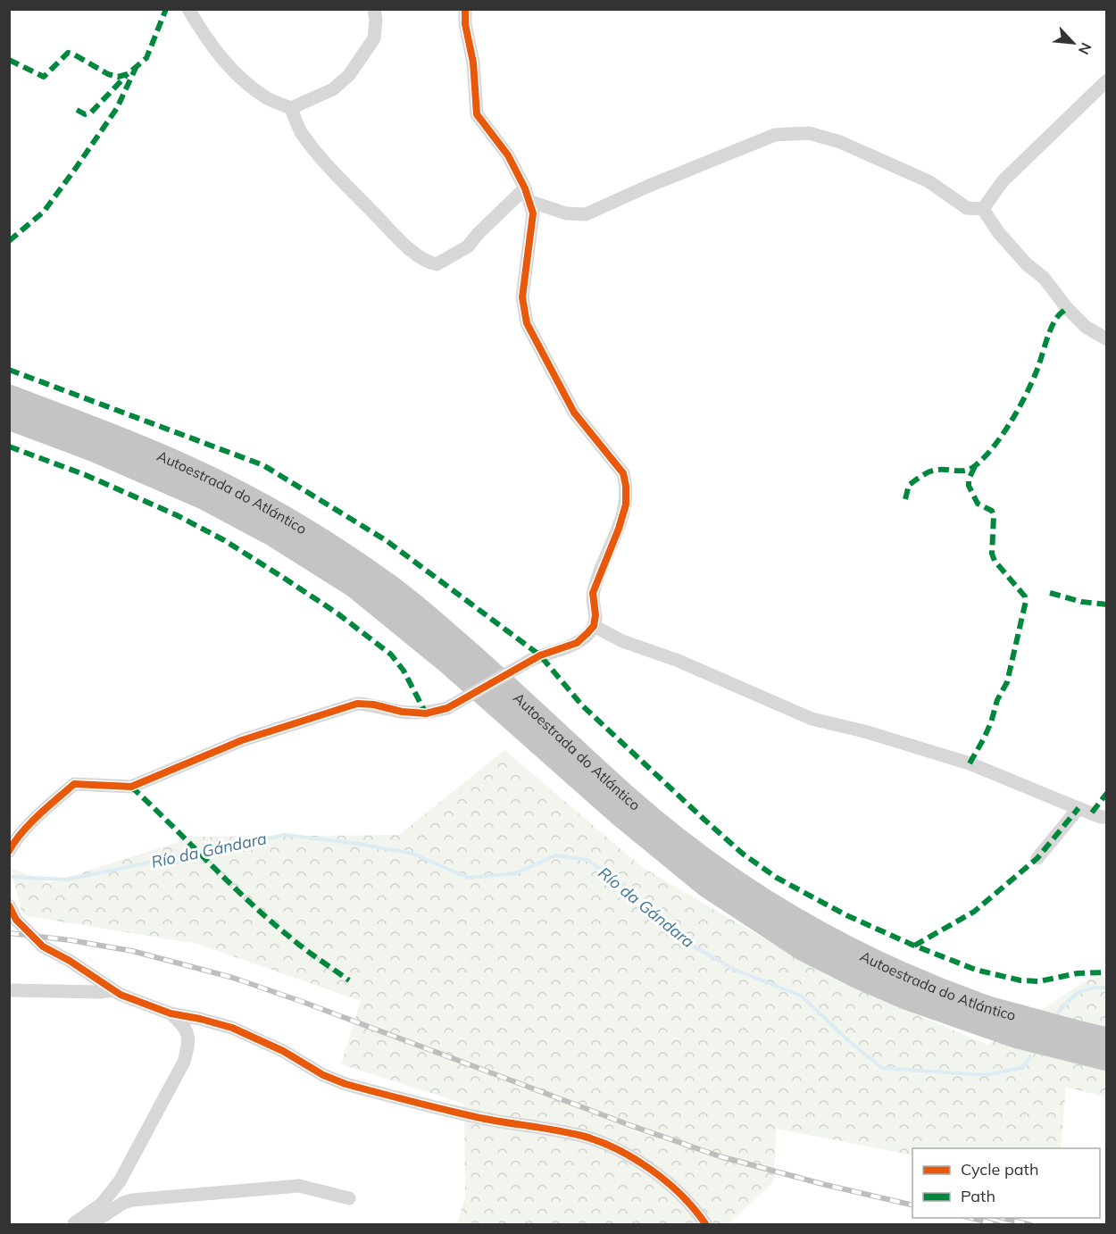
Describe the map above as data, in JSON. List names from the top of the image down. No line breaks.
{"streets":{"highway":["Autoestrada do Atlántico"]},"water":["Río da Gándara"],"legend":["Cycle path","Path"],"north":"bottom right"}
